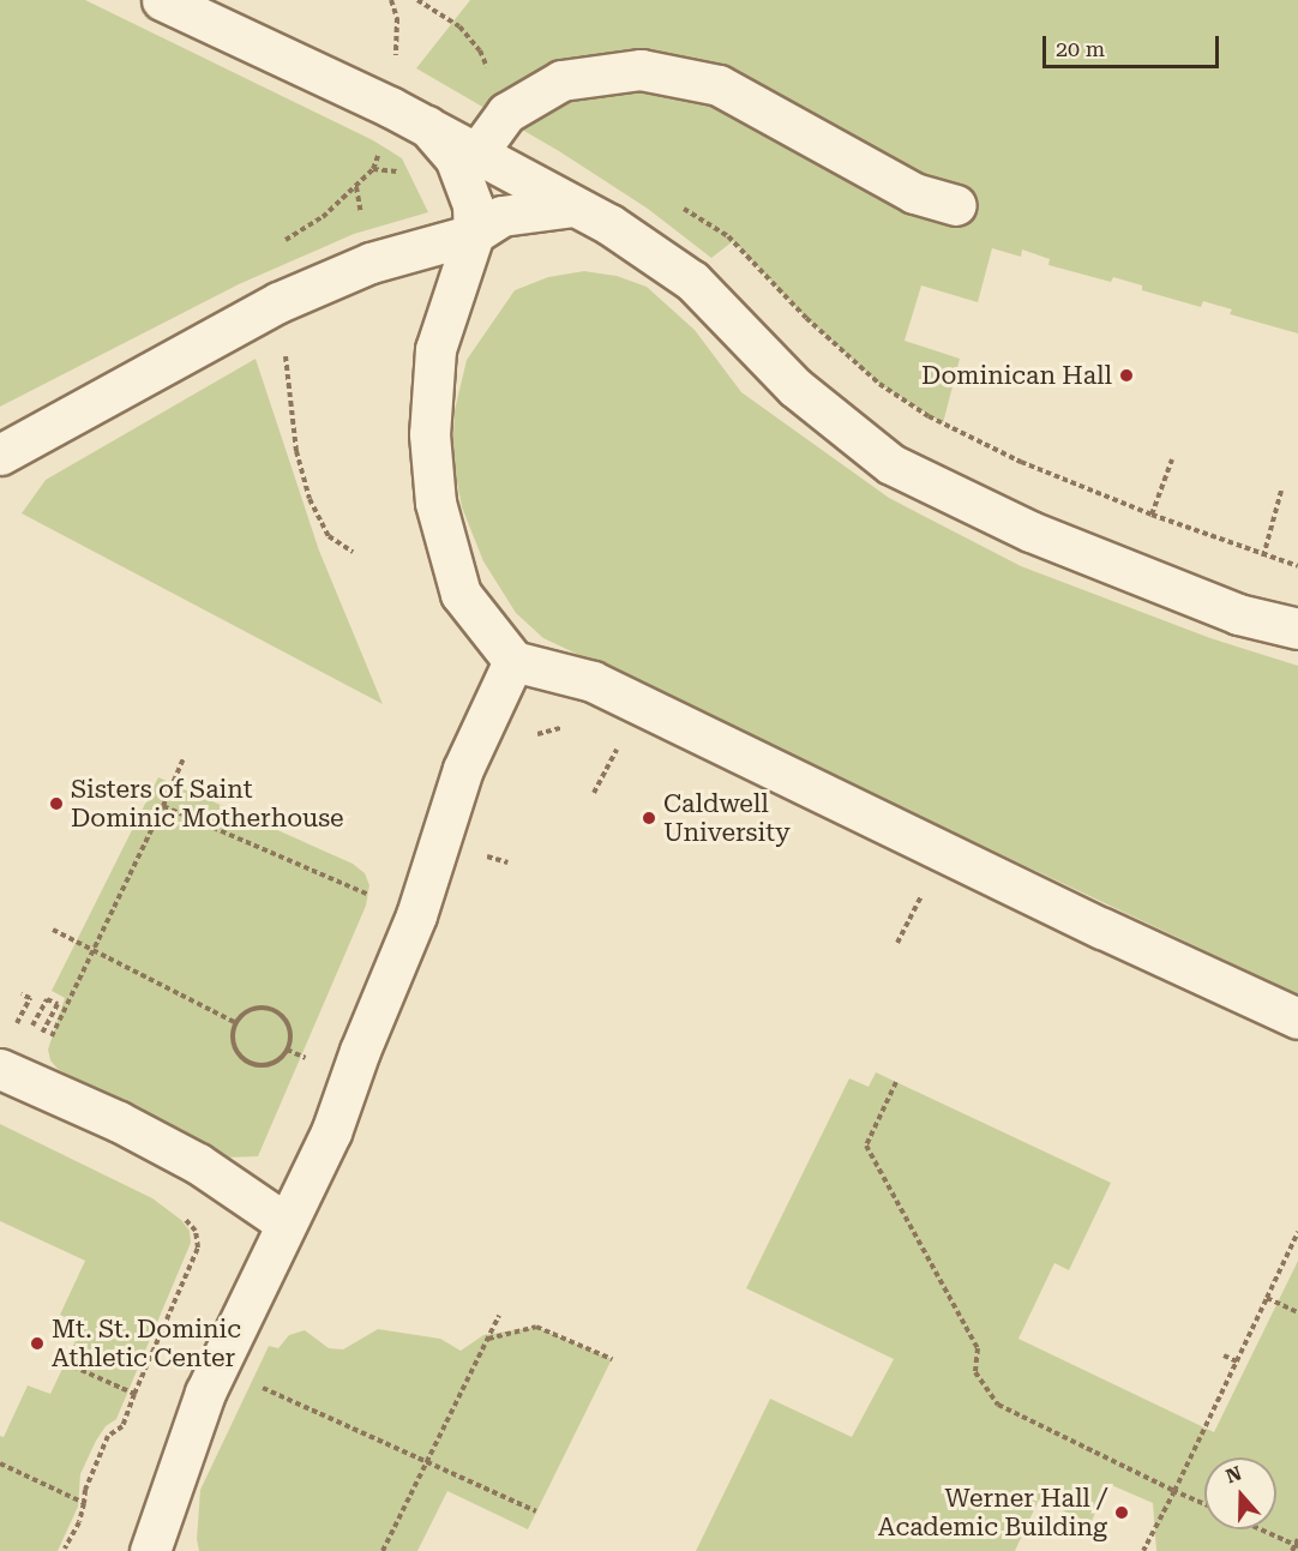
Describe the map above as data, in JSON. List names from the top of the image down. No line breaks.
{"places":["Dominican Hall","Sisters of Saint Dominic Motherhouse","Caldwell University","Mt. St. Dominic Athletic Center","Werner Hall / Academic Building"],"scale_bar":"20 m","north":"top"}
